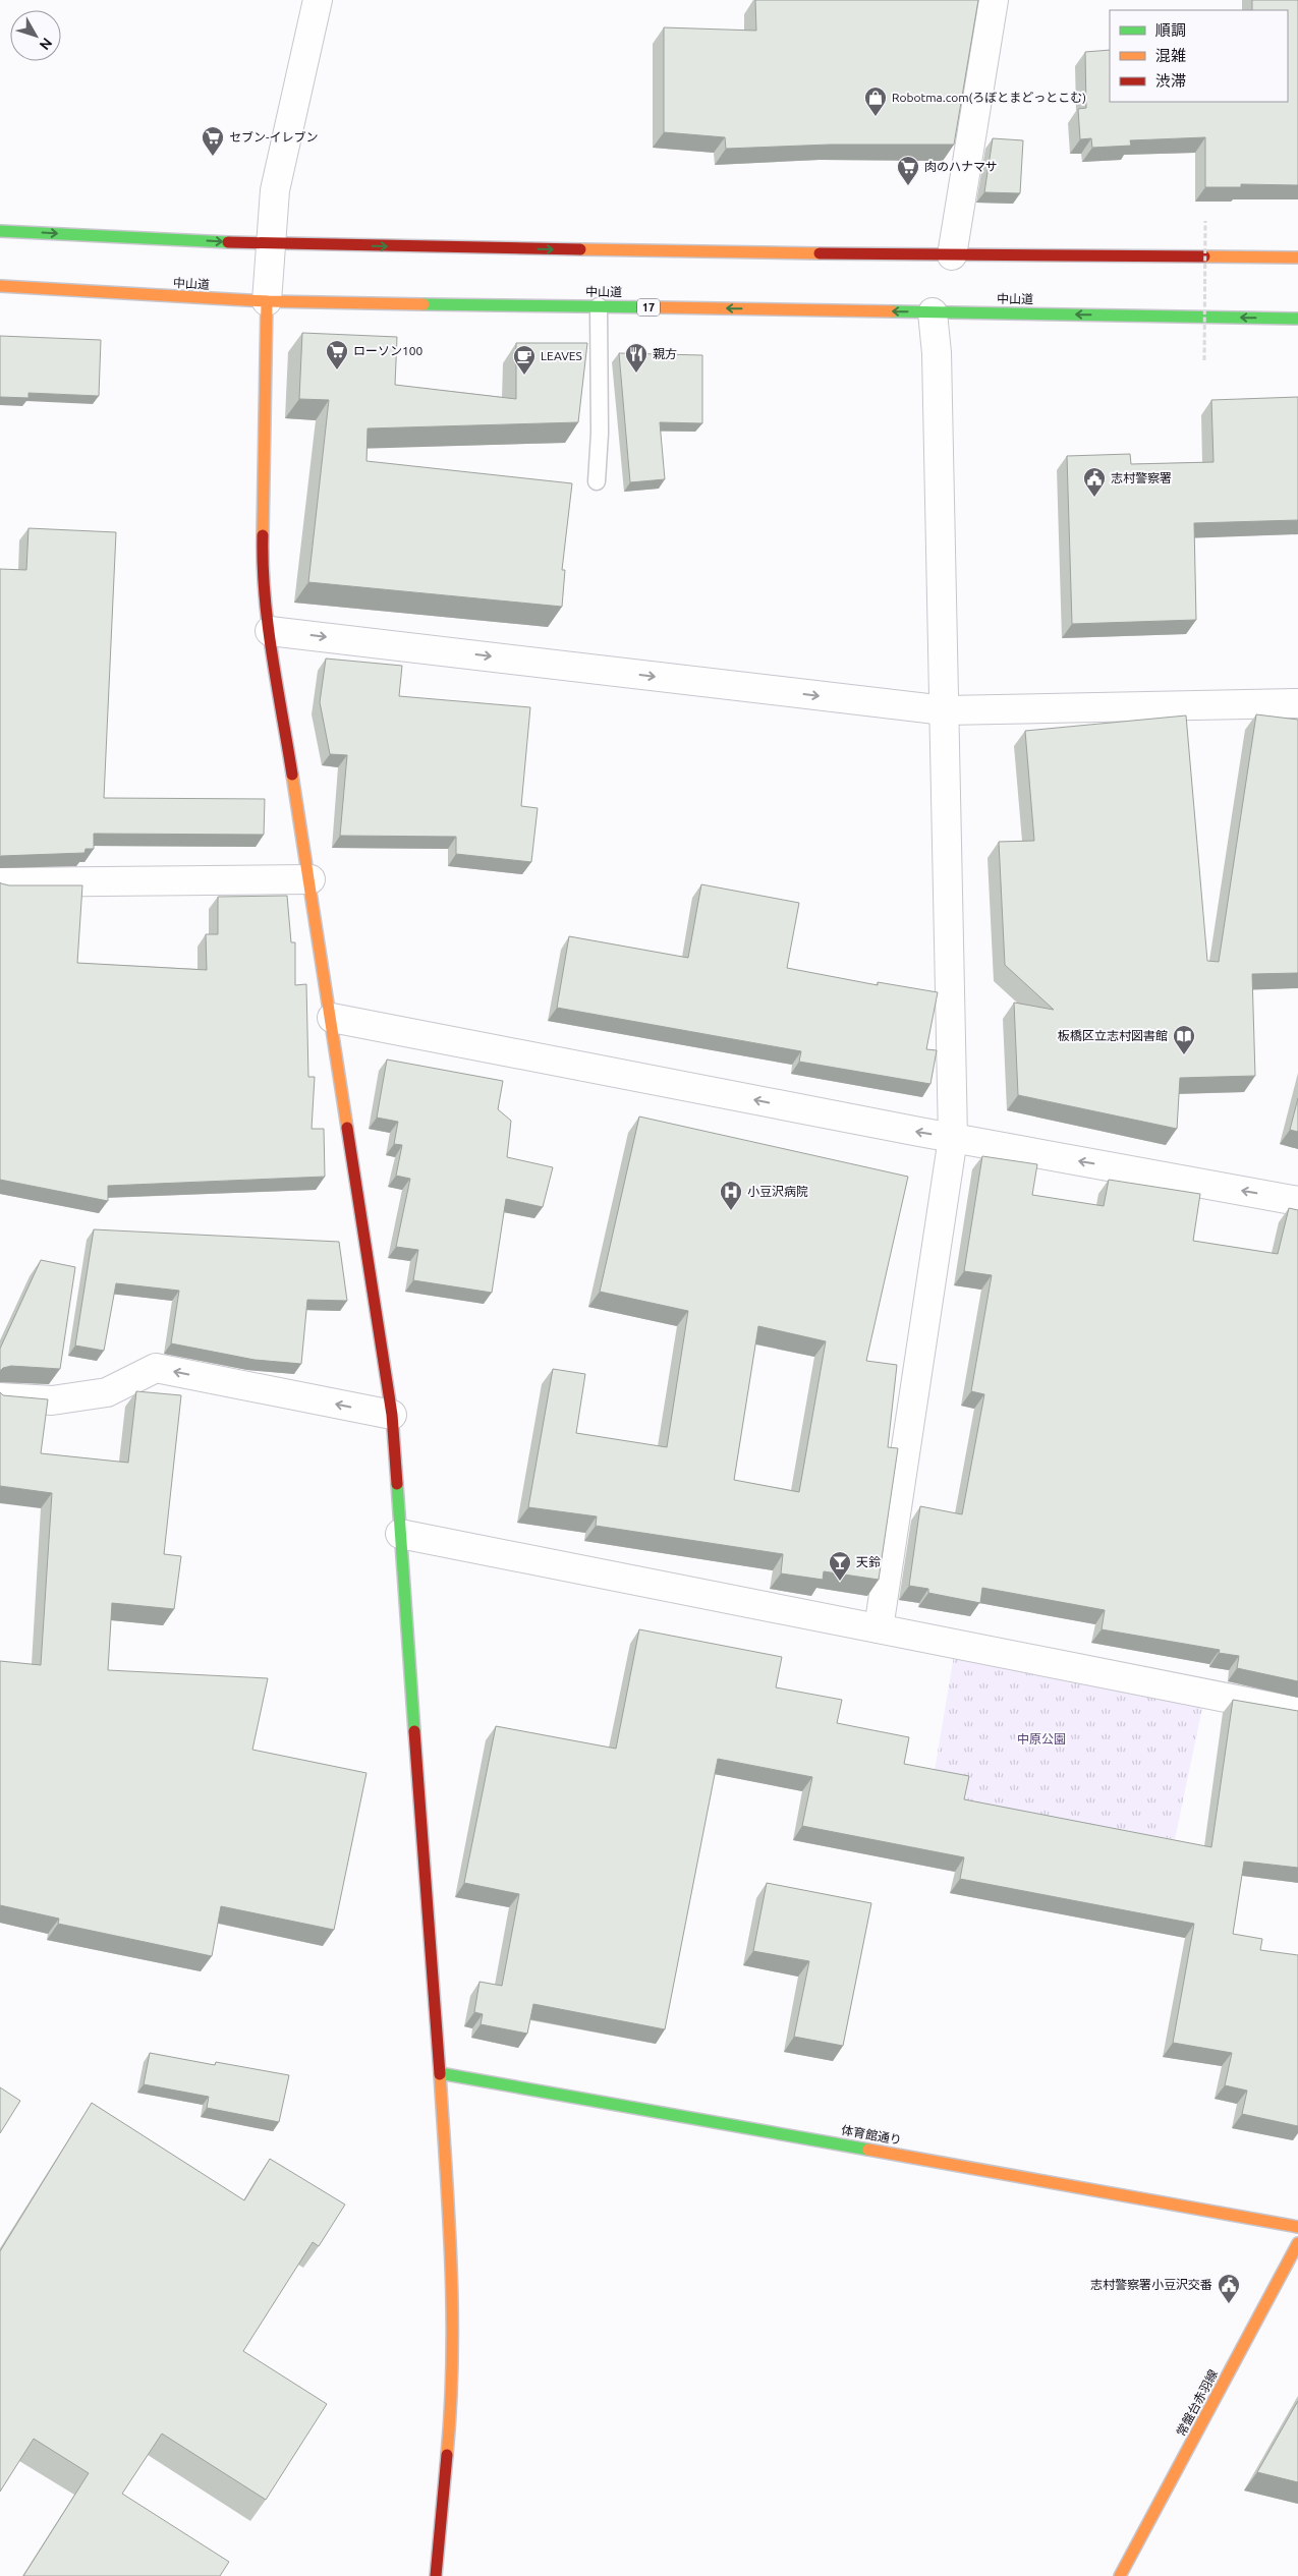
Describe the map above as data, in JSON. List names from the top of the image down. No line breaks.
{"streets":{"main road":["中山道","17","体育館通り","常盤台赤羽線"]},"parks":["中原公園"],"places":{"shop":["Robotma.com(ろぼとまどっとこむ)"],"supermarket":["セブン-イレブン","肉のハナマサ","ローソン100"],"restaurant":["親方"],"cafe":["LEAVES"],"public building":["志村警察署","志村警察署小豆沢交番"],"library":["板橋区立志村図書館"],"hospital":["小豆沢病院"],"bar":["天鈴"]},"legend":["順調","混雑","渋滞"],"north":"bottom right"}
